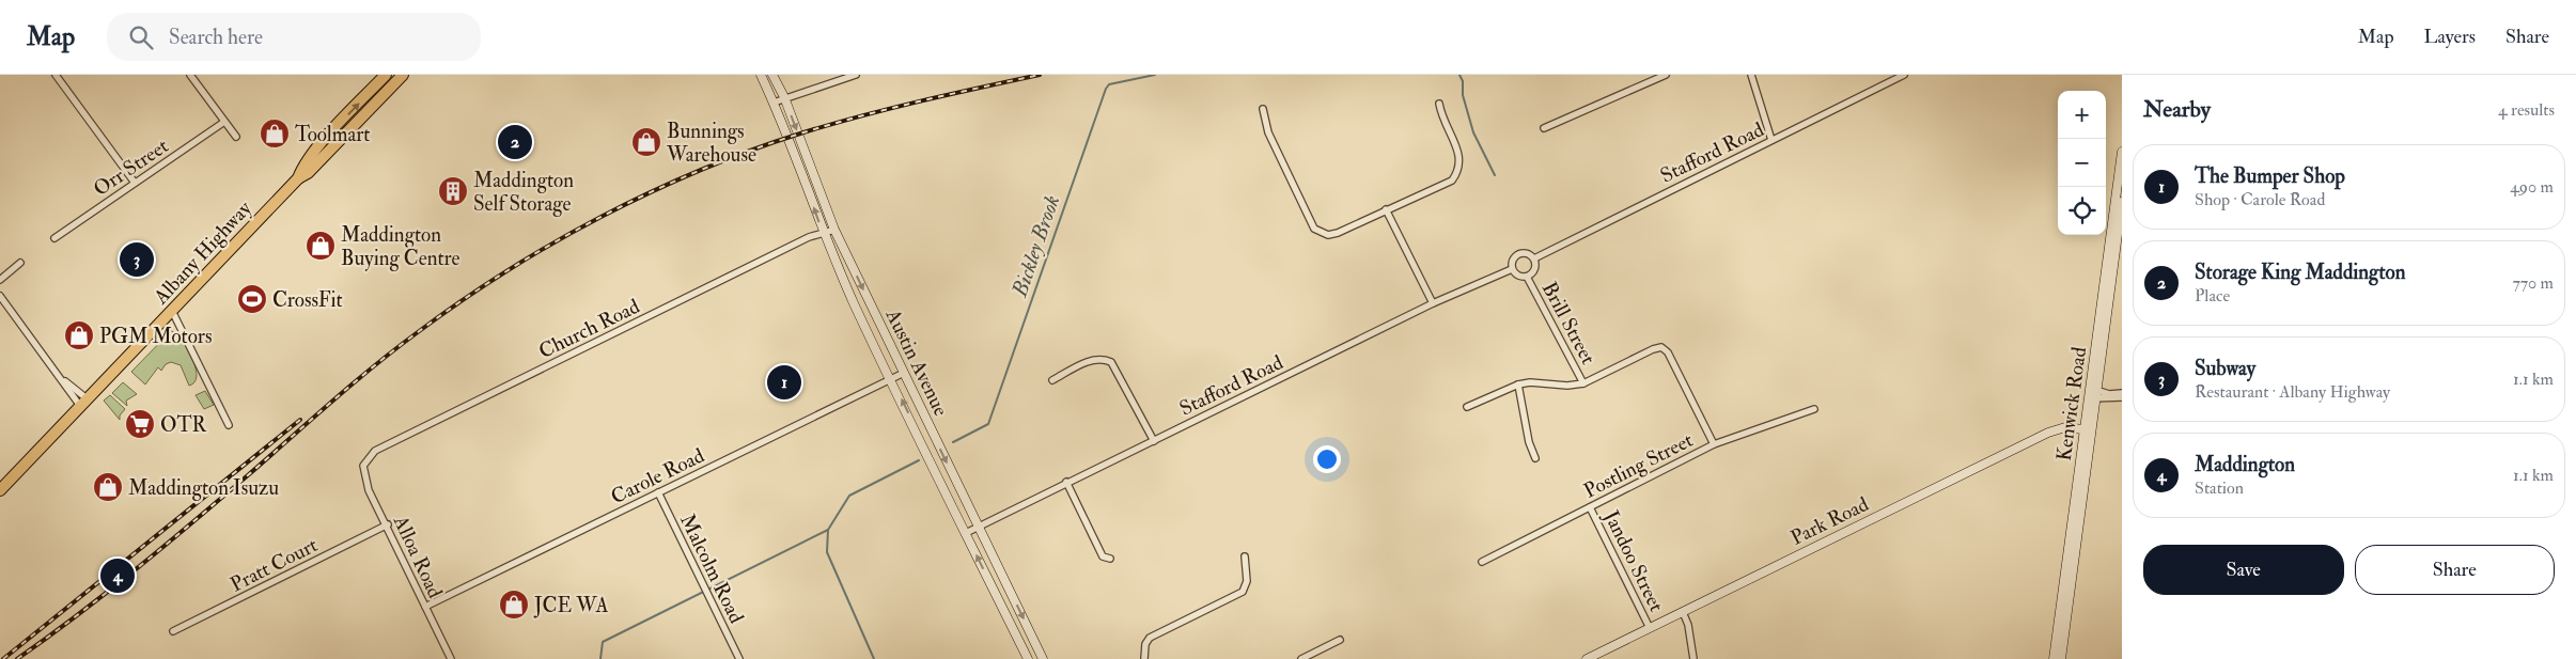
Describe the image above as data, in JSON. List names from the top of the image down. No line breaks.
{"streets":{"highway":["Albany Highway"],"main road":["Austin Avenue","Kenwick Road","Park Road"],"street":["Stafford Road","Orr Street","Brill Street","Church Road","Postling Street","Carole Road","Alloa Road","Jandoo Street","Pratt Court","Malcolm Road"]},"crossings":[["Stafford Road","Brill Street"],["Stafford Road","Austin Avenue"],["Church Road","Austin Avenue"],["Church Road","Alloa Road"],["Austin Avenue","Carole Road"],["Kenwick Road","Park Road"],["Postling Street","Jandoo Street"],["Carole Road","Alloa Road"],["Carole Road","Malcolm Road"],["Park Road","Jandoo Street"],["Alloa Road","Pratt Court"]],"water":["Bickley Brook"],"places":{"shop":["Toolmart","Bunnings Warehouse","Maddington Buying Centre","PGM Motors","Maddington Isuzu","JCE WA"],"building":["Maddington Self Storage"],"sports":["CrossFit"],"supermarket":["OTR"]},"page":{"header":"Map","search":"Search here","nav":["Map","Layers","Share"],"heading":["Nearby","4 results"],"map_buttons":["+","−"],"pins":["2","3","1","4"],"list":[{"mark":"1","name":"The Bumper Shop","note":"Shop · Carole Road","value":"490 m"},{"mark":"2","name":"Storage King Maddington","note":"Place","value":"770 m"},{"mark":"3","name":"Subway","note":"Restaurant · Albany Highway","value":"1.1 km"},{"mark":"4","name":"Maddington","note":"Station","value":"1.1 km"}],"buttons":["Save","Share"]}}
